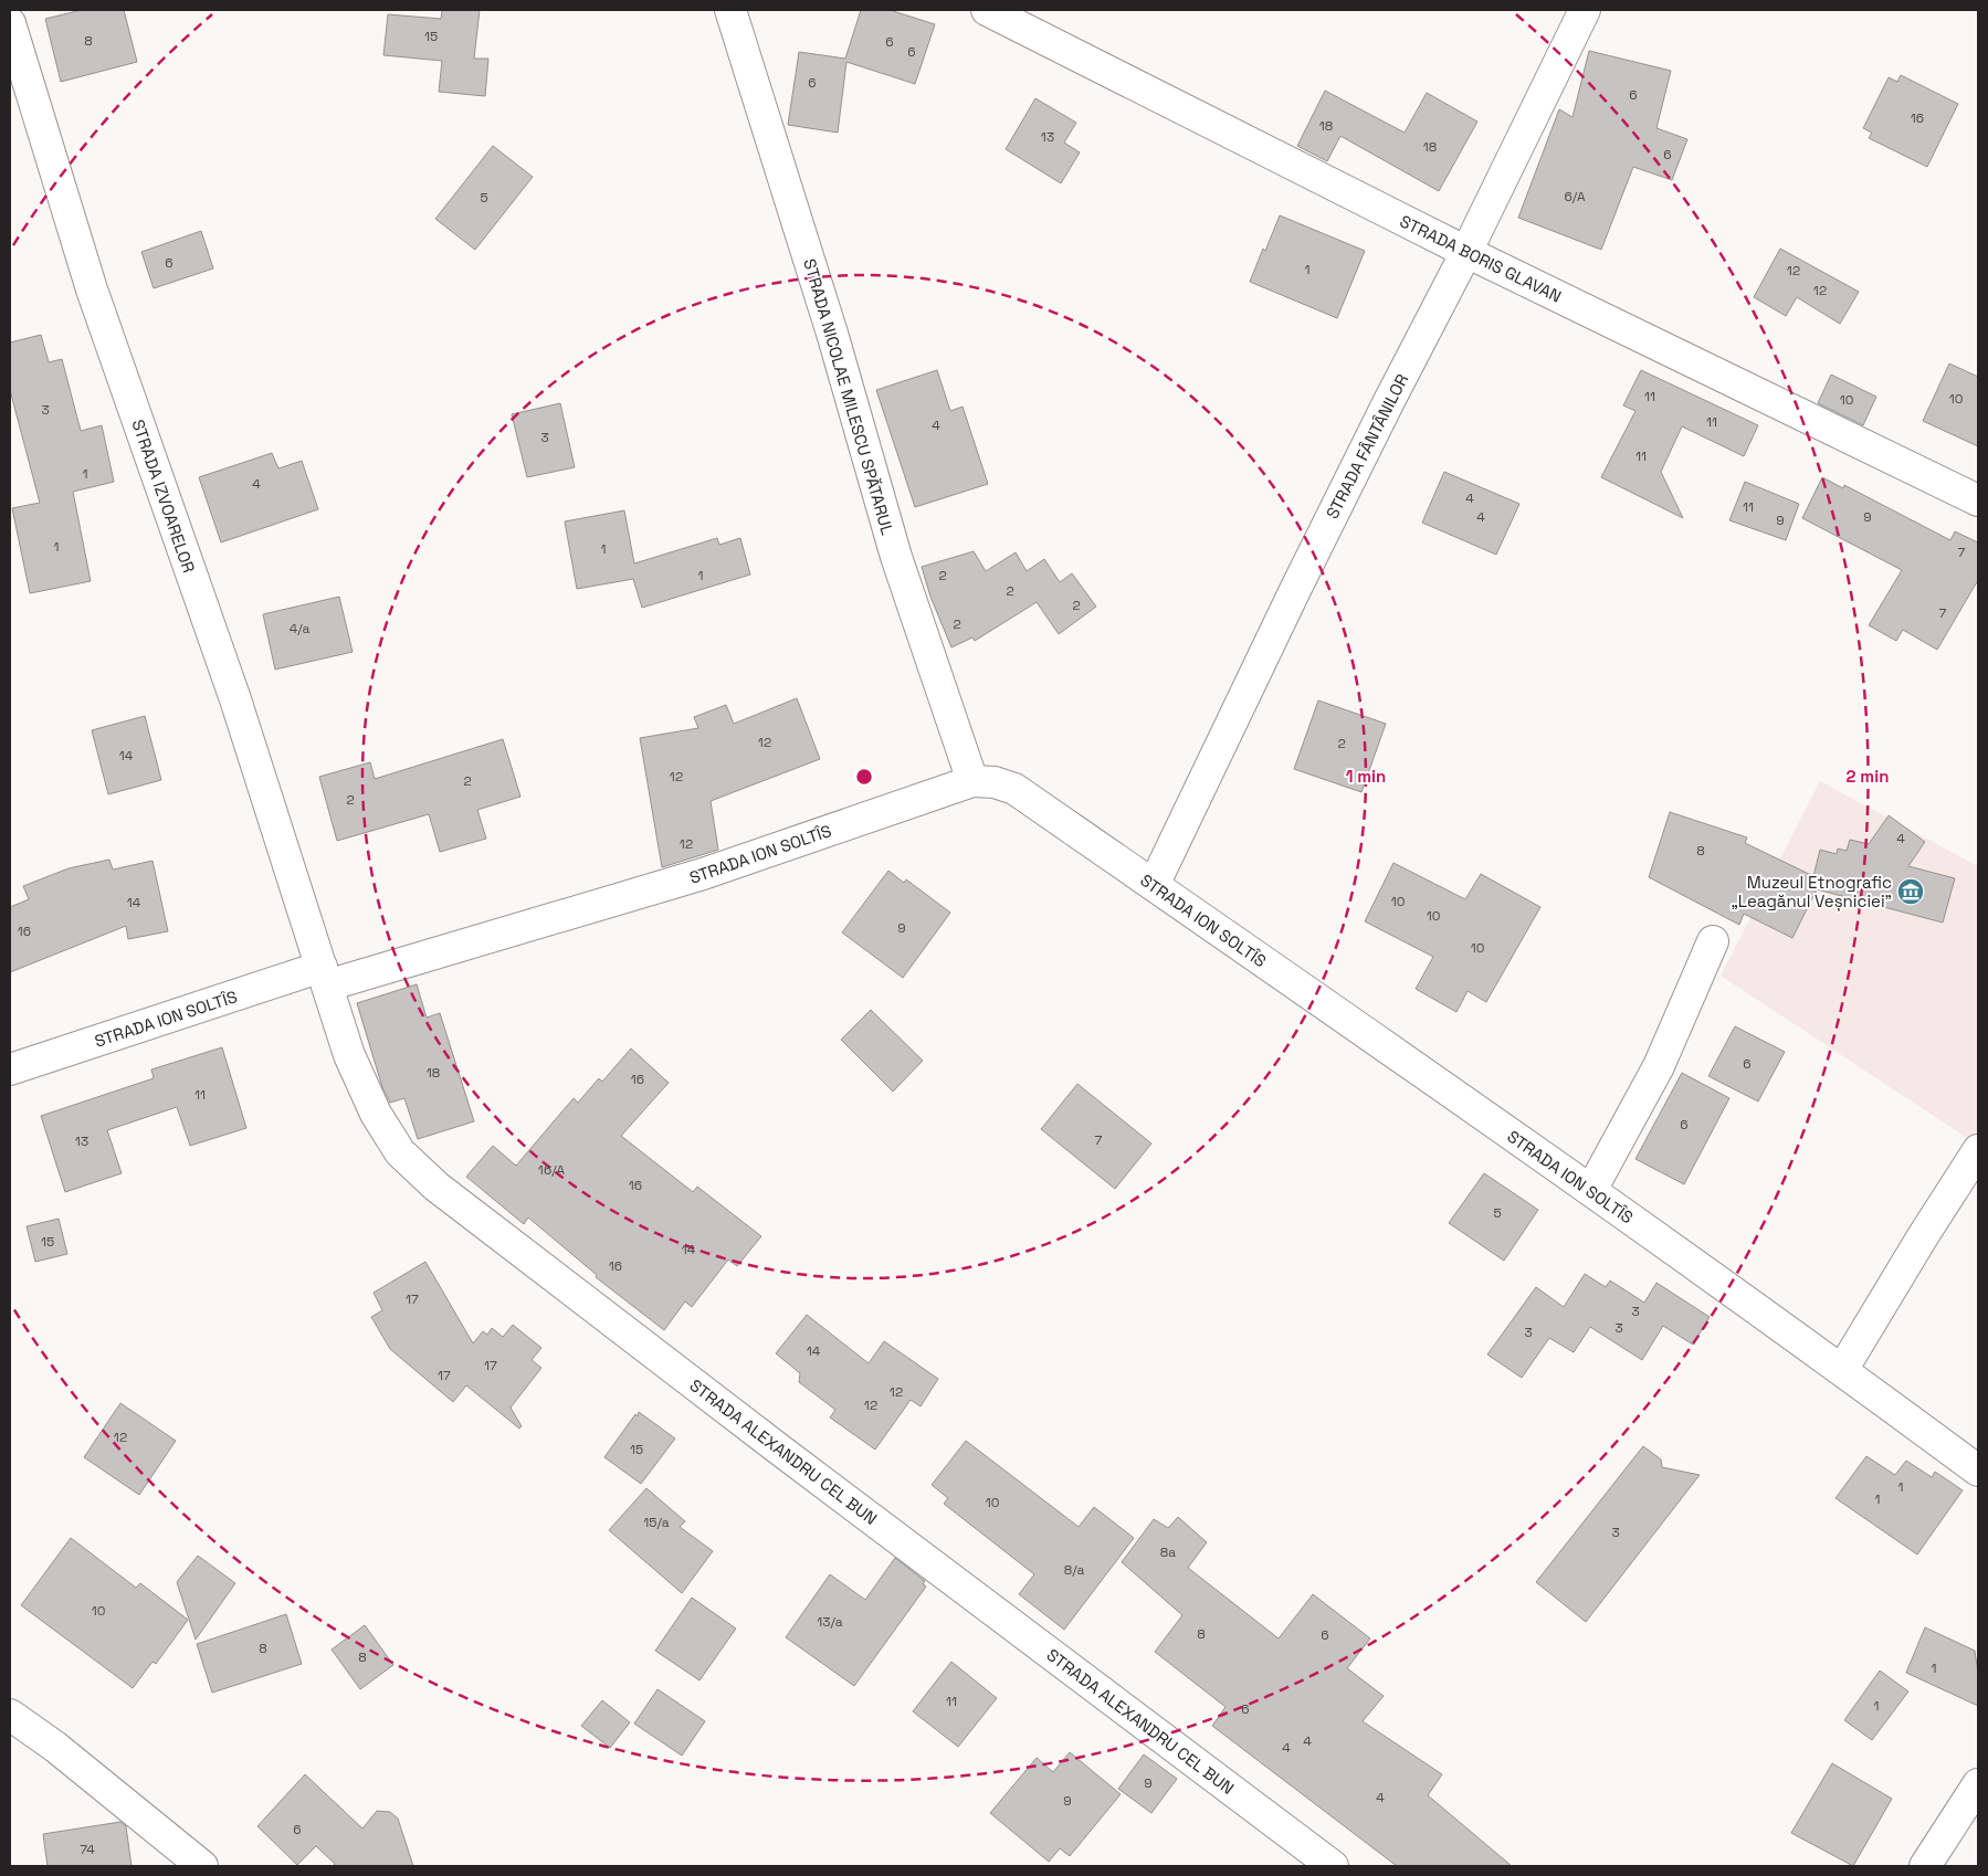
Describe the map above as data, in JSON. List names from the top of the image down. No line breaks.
{"streets":{"street":["STRADA BORIS GLAVAN","STRADA NICOLAE MILESCU SPĂTARUL","STRADA FÂNTÂNILOR","STRADA IZVOARELOR","STRADA ION SOLTÎS","STRADA ALEXANDRU CEL BUN"]},"crossings":[["STRADA BORIS GLAVAN","STRADA FÂNTÂNILOR"],["STRADA NICOLAE MILESCU SPĂTARUL","STRADA ION SOLTÎS"],["STRADA FÂNTÂNILOR","STRADA ION SOLTÎS"],["STRADA IZVOARELOR","STRADA ION SOLTÎS"],["STRADA IZVOARELOR","STRADA ALEXANDRU CEL BUN"],["STRADA ION SOLTÎS","STRADA ALEXANDRU CEL BUN"]],"places":{"museum":["Muzeul Etnografic „Leagănul Veșniciei”"]},"house_numbers":["15","8","6","6","6","6","16","18","13","18","6","6/A","5","6","1","12","12","11","10","10","3","11","4","3","11","1","4","4","11","4","9","9","1","1","7","1","2","2","2","7","2","4/a","12","2","14","12","2","2","4","12","8","10","14","10","9","16","10","6","18","16","11","6","7","13","16/A","16","5","15","14","16","17","3","3","3","14","17","17","12","12","12","15","1","1","10","15/a","3","8a","8/a","10","13/a","8","6","8","8","1","11","1","6","4","4","9","4","9","6","74"],"rings":["1 min","2 min"]}
